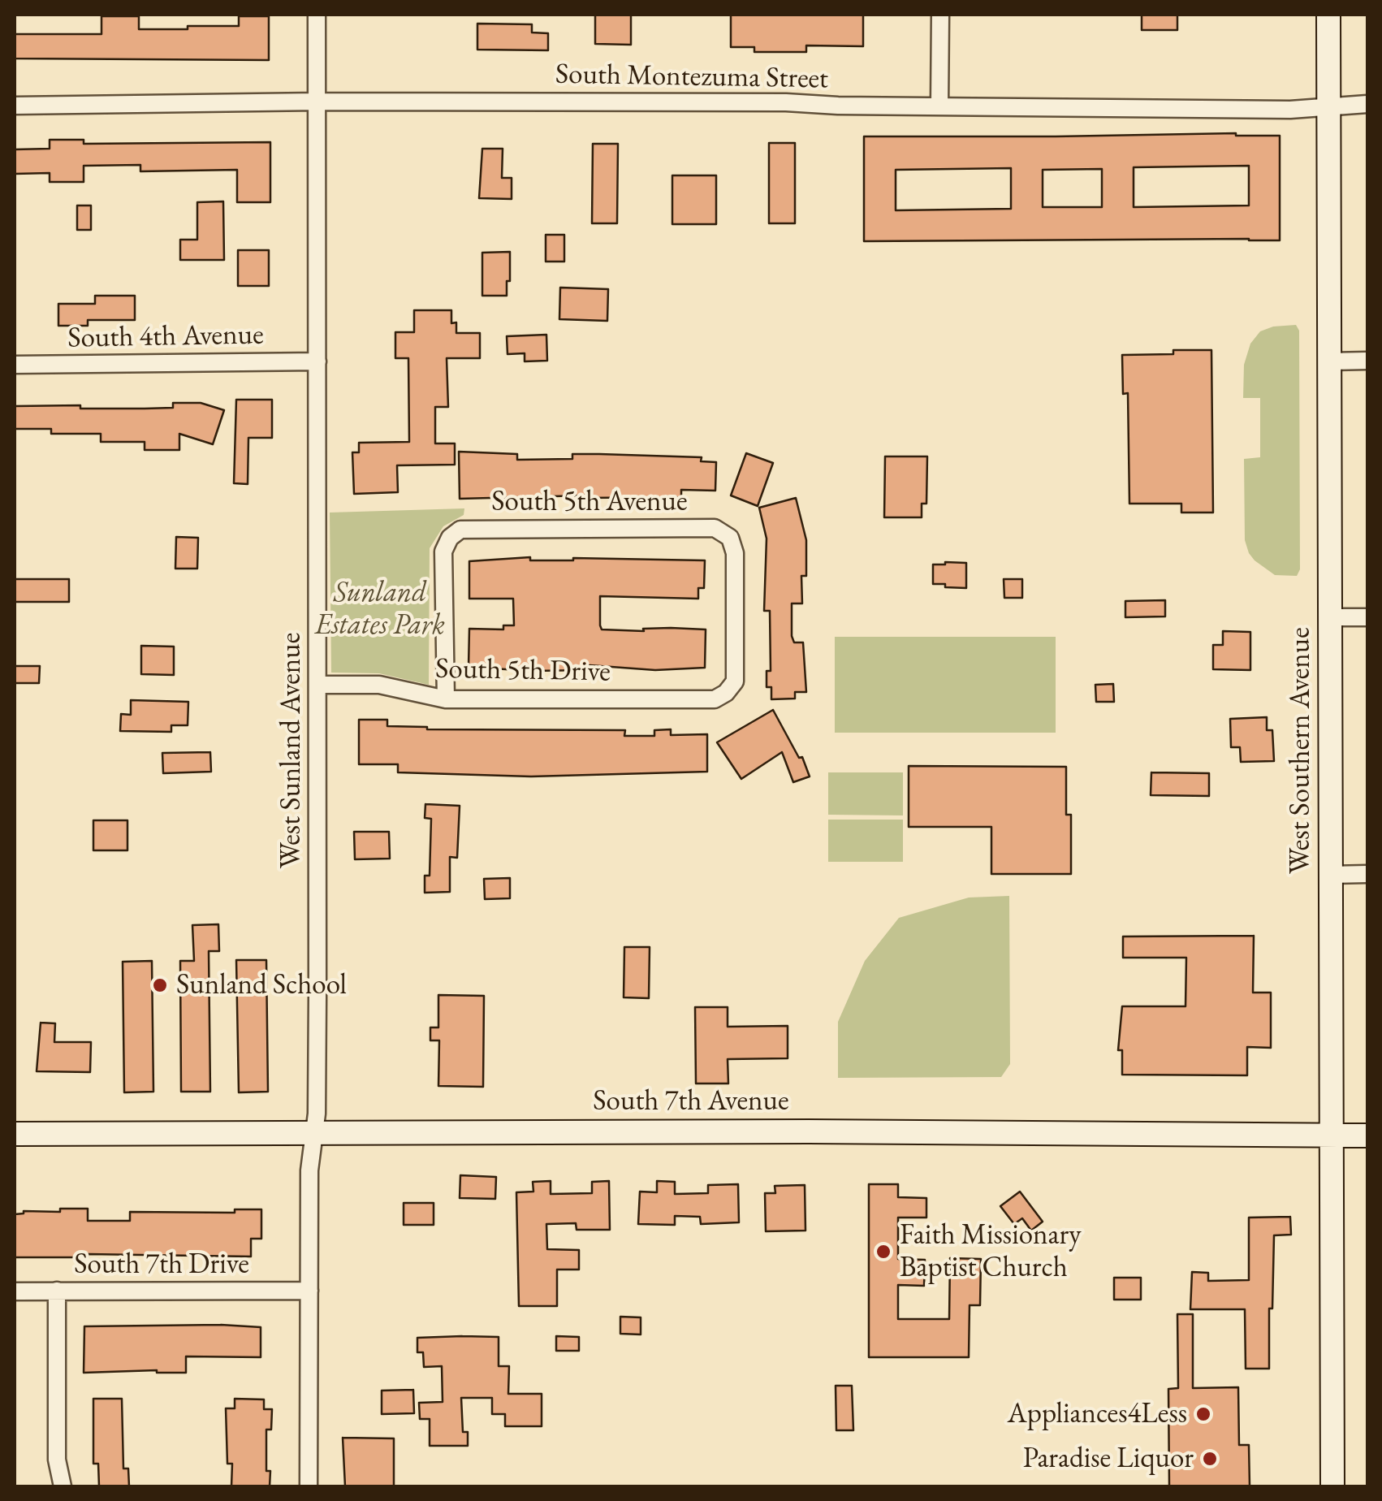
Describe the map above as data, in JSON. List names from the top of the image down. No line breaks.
{"streets":{"main road":["West Southern Avenue","South 7th Avenue"],"street":["South Montezuma Street","South 4th Avenue","South 5th Avenue","South 5th Drive","West Sunland Avenue","South 7th Drive"]},"crossings":[["South Montezuma Street","West Sunland Avenue"],["South Montezuma Street","West Southern Avenue"],["South 4th Avenue","West Sunland Avenue"],["South 5th Avenue","South 5th Drive"],["South 5th Drive","West Sunland Avenue"],["West Sunland Avenue","South 7th Avenue"],["West Sunland Avenue","South 7th Drive"],["West Southern Avenue","South 7th Avenue"]],"parks":["Sunland Estates Park"],"places":["Sunland School","Faith Missionary Baptist Church","Appliances4Less","Paradise Liquor"]}
